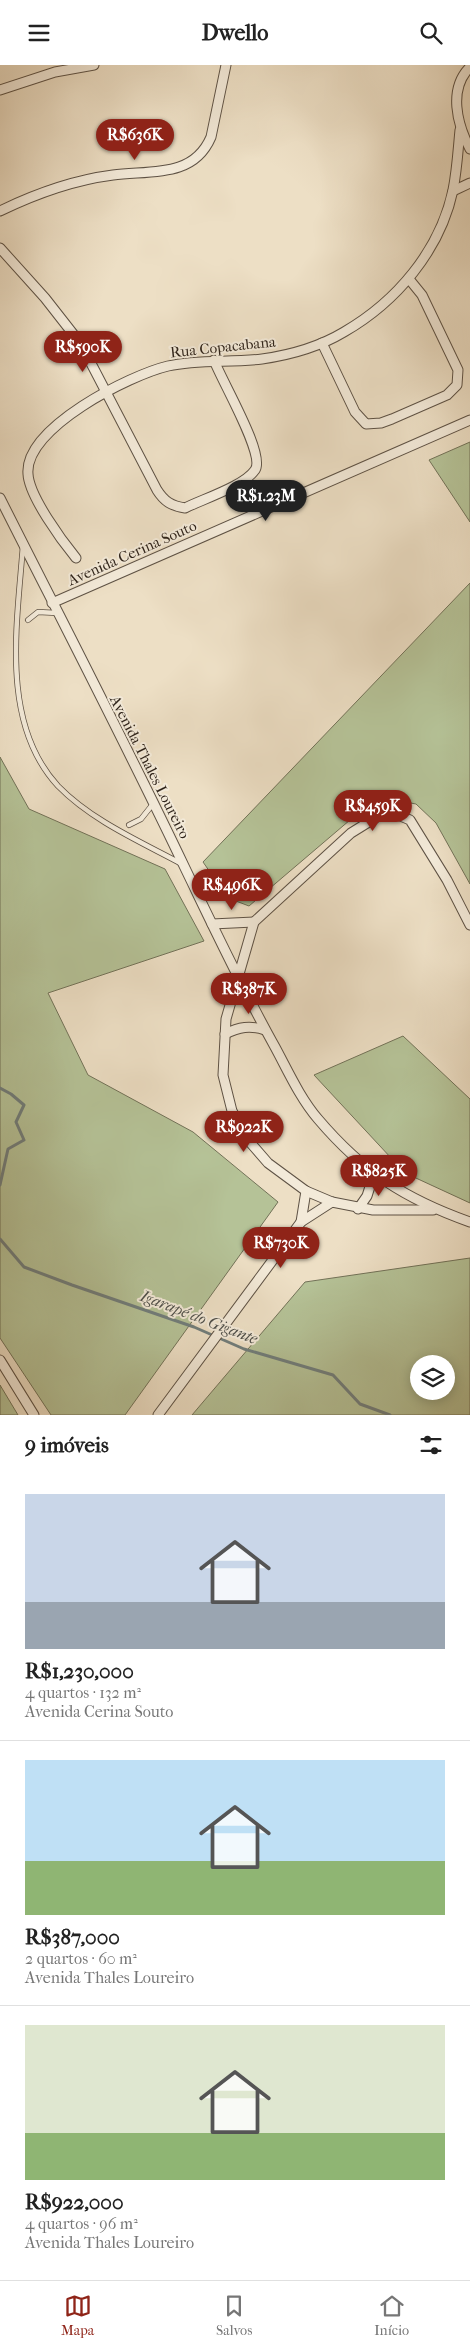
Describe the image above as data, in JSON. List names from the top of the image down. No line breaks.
{"streets":{"street":["Rua Copacabana","Avenida Cerina Souto","Avenida Thales Loureiro"]},"crossings":[["Avenida Cerina Souto","Avenida Thales Loureiro"]],"water":["Igarapé do Gigante"],"page":{"header":"Dwello","price":["R$636K","R$590K","R$1.23M","R$459K","R$496K","R$387K","R$922K","R$825K","R$730K"],"heading":"9 imóveis","list":[{"name":"R$1,230,000","note":"4 quartos · 132 m² · Avenida Cerina Souto"},{"name":"R$387,000","note":"2 quartos · 60 m² · Avenida Thales Loureiro"},{"name":"R$922,000","note":"4 quartos · 96 m² · Avenida Thales Loureiro"}],"tabs":["Mapa","Salvos","Início"]}}
